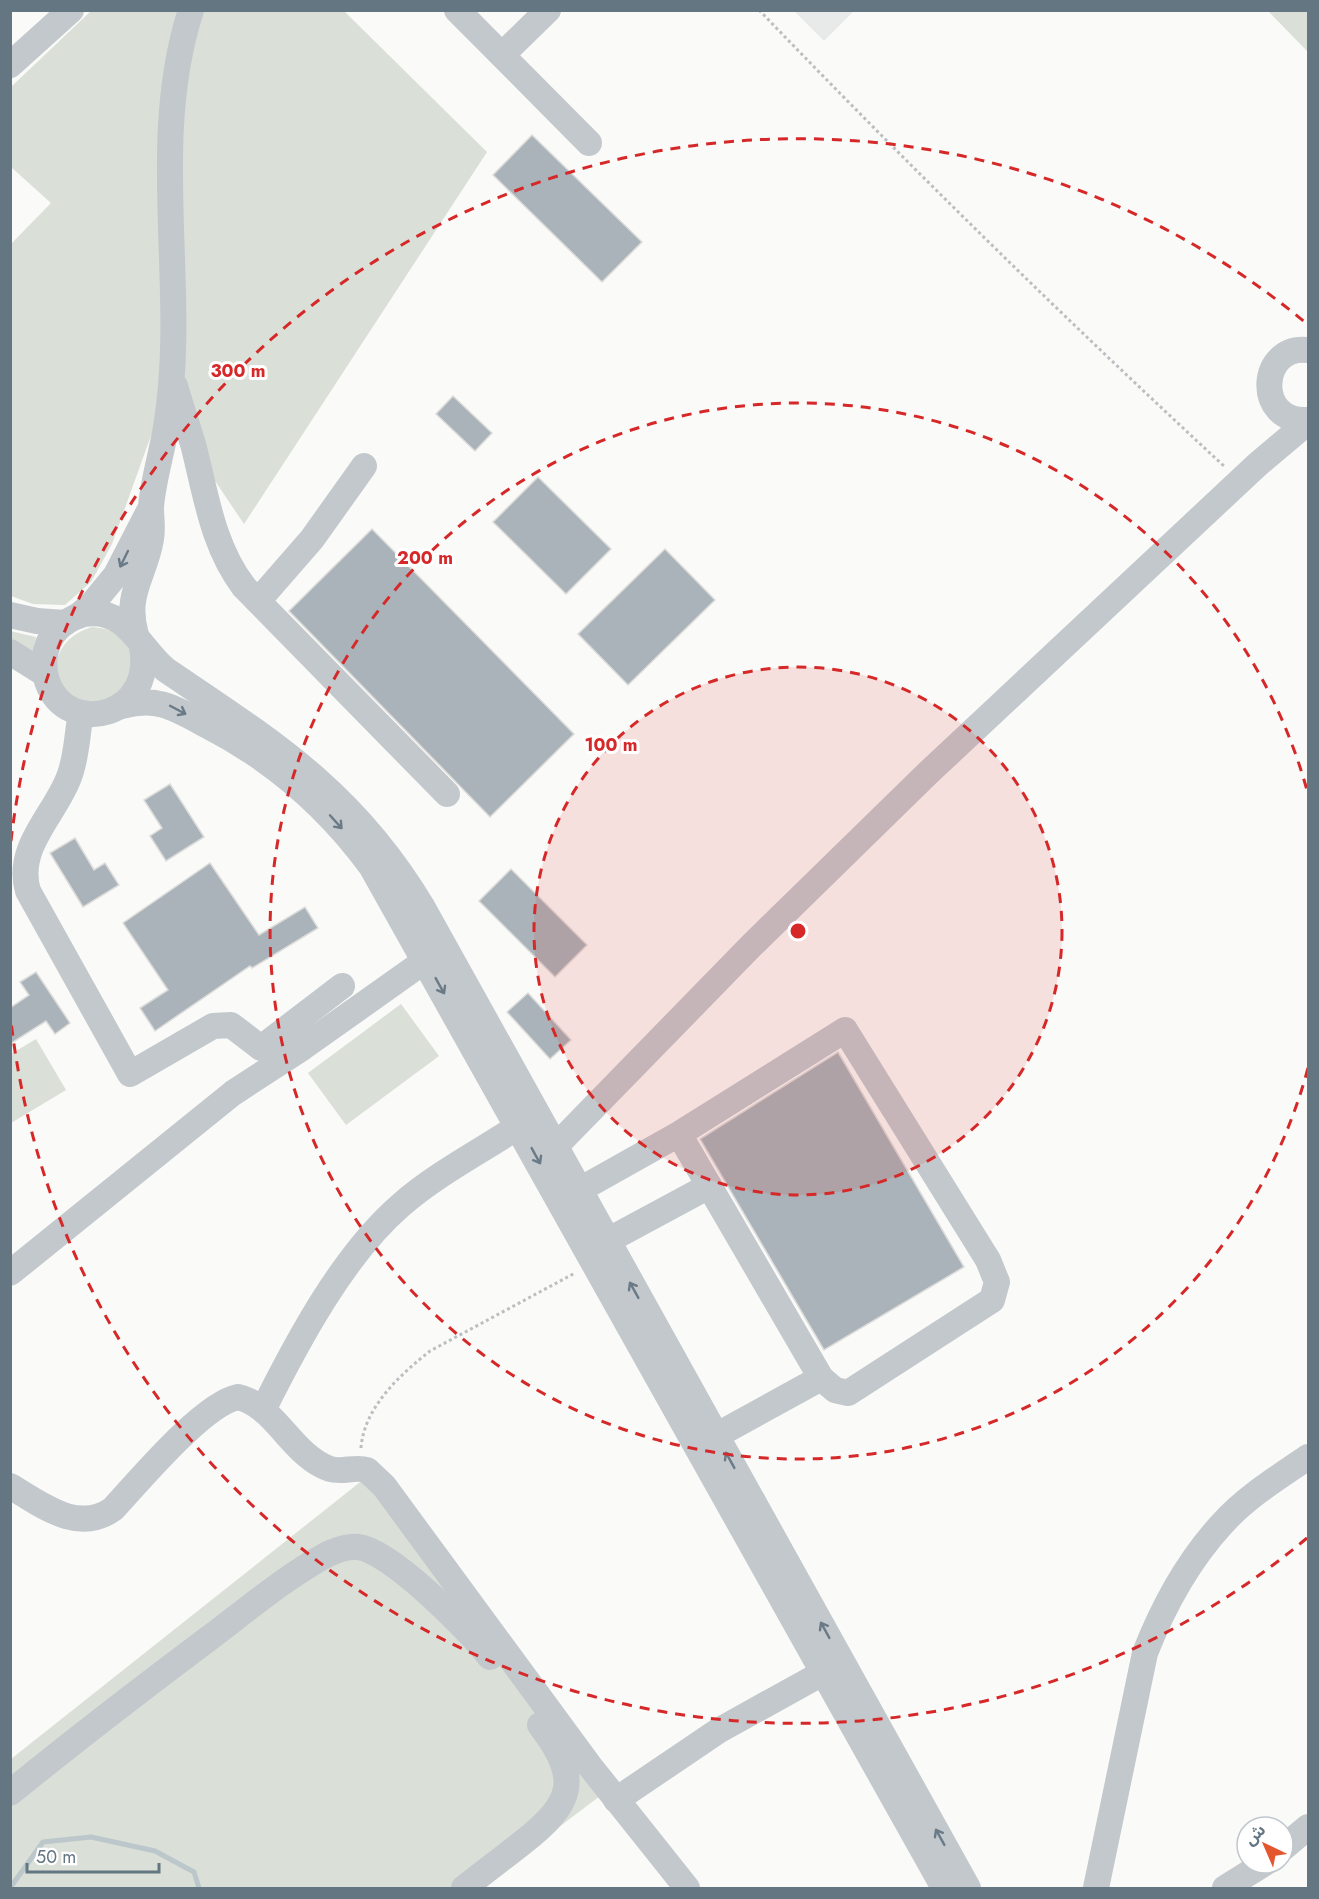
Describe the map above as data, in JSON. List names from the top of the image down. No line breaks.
{"scale_bar":"50 m","north":"top left","rings":["300 m","200 m","100 m"]}
